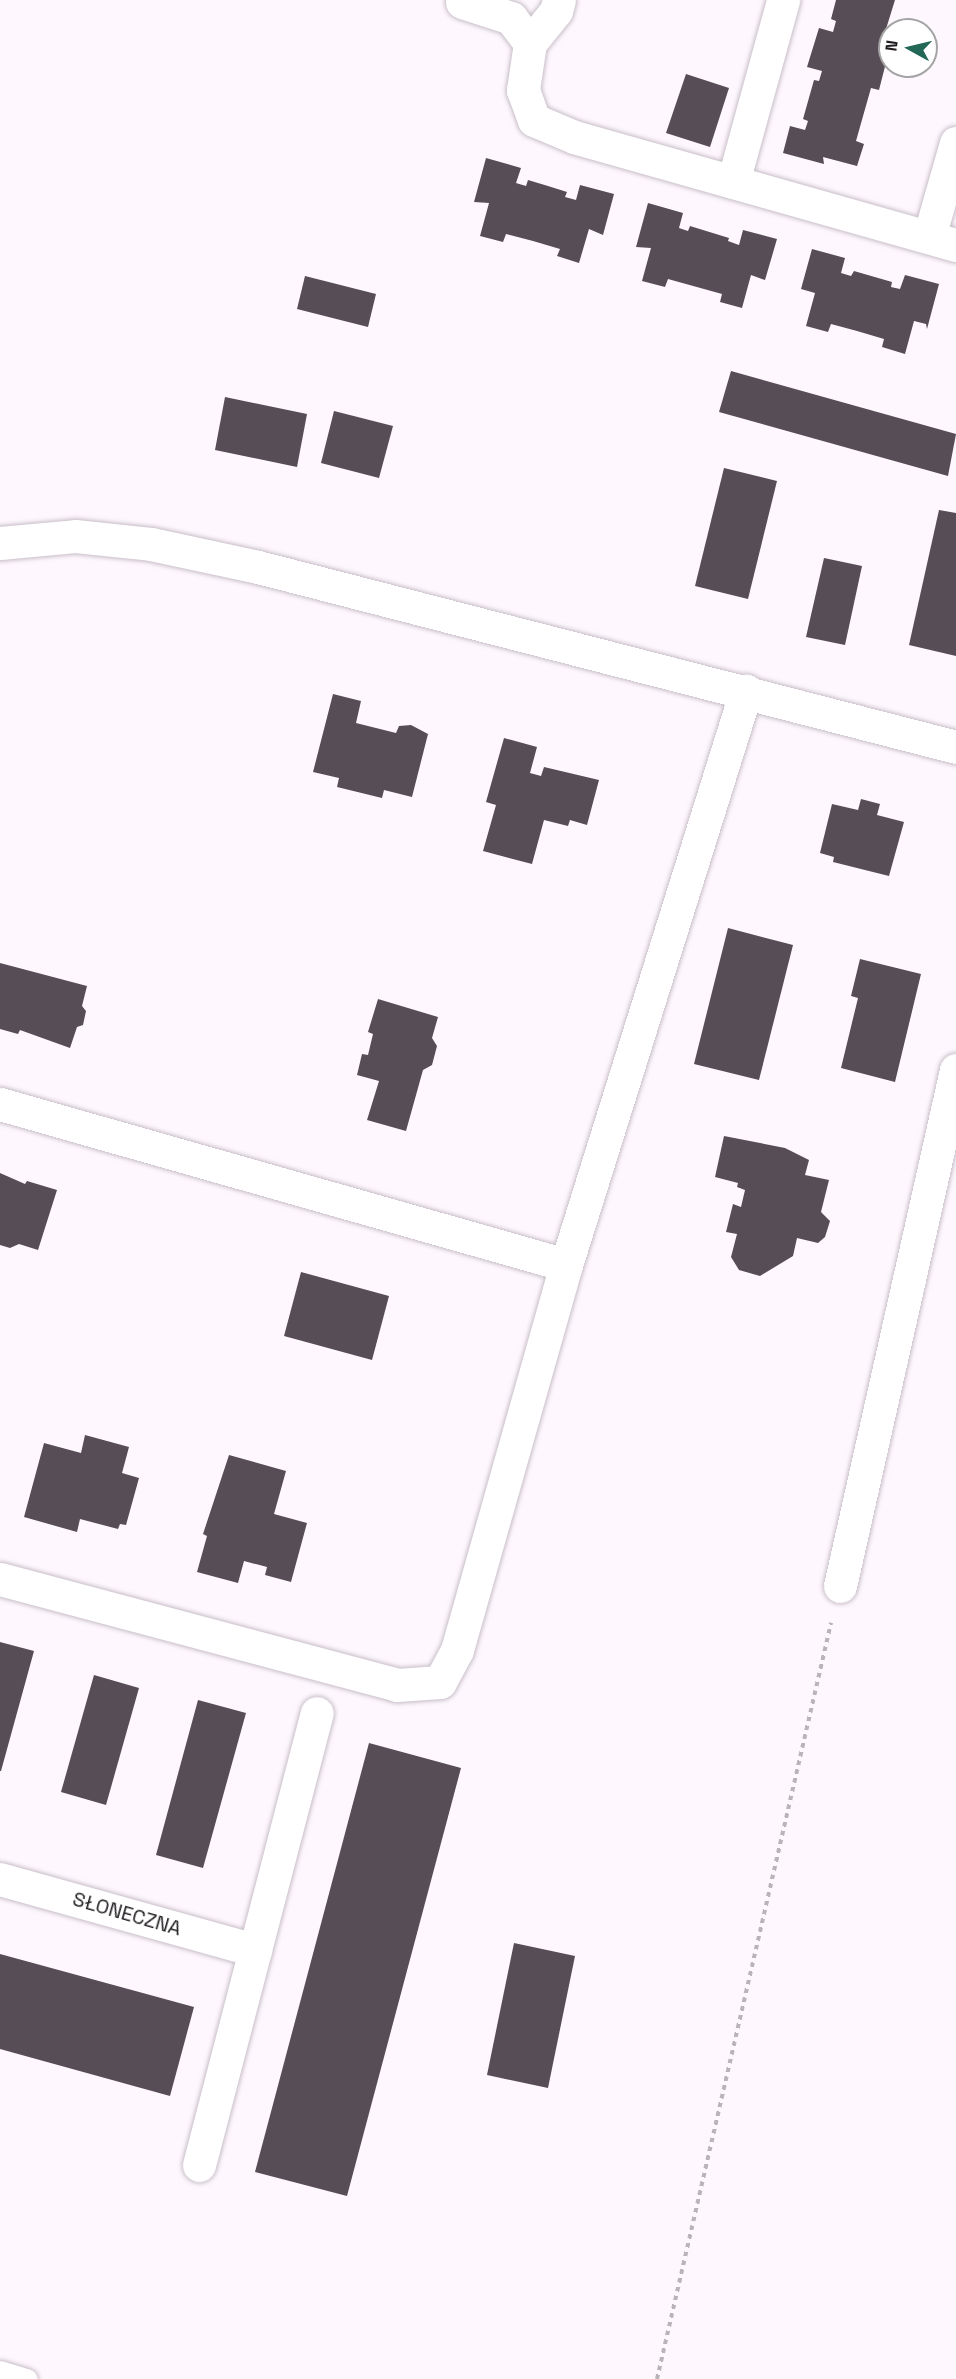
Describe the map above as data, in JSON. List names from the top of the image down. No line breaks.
{"streets":{"street":["SŁONECZNA"]},"north":"left"}
